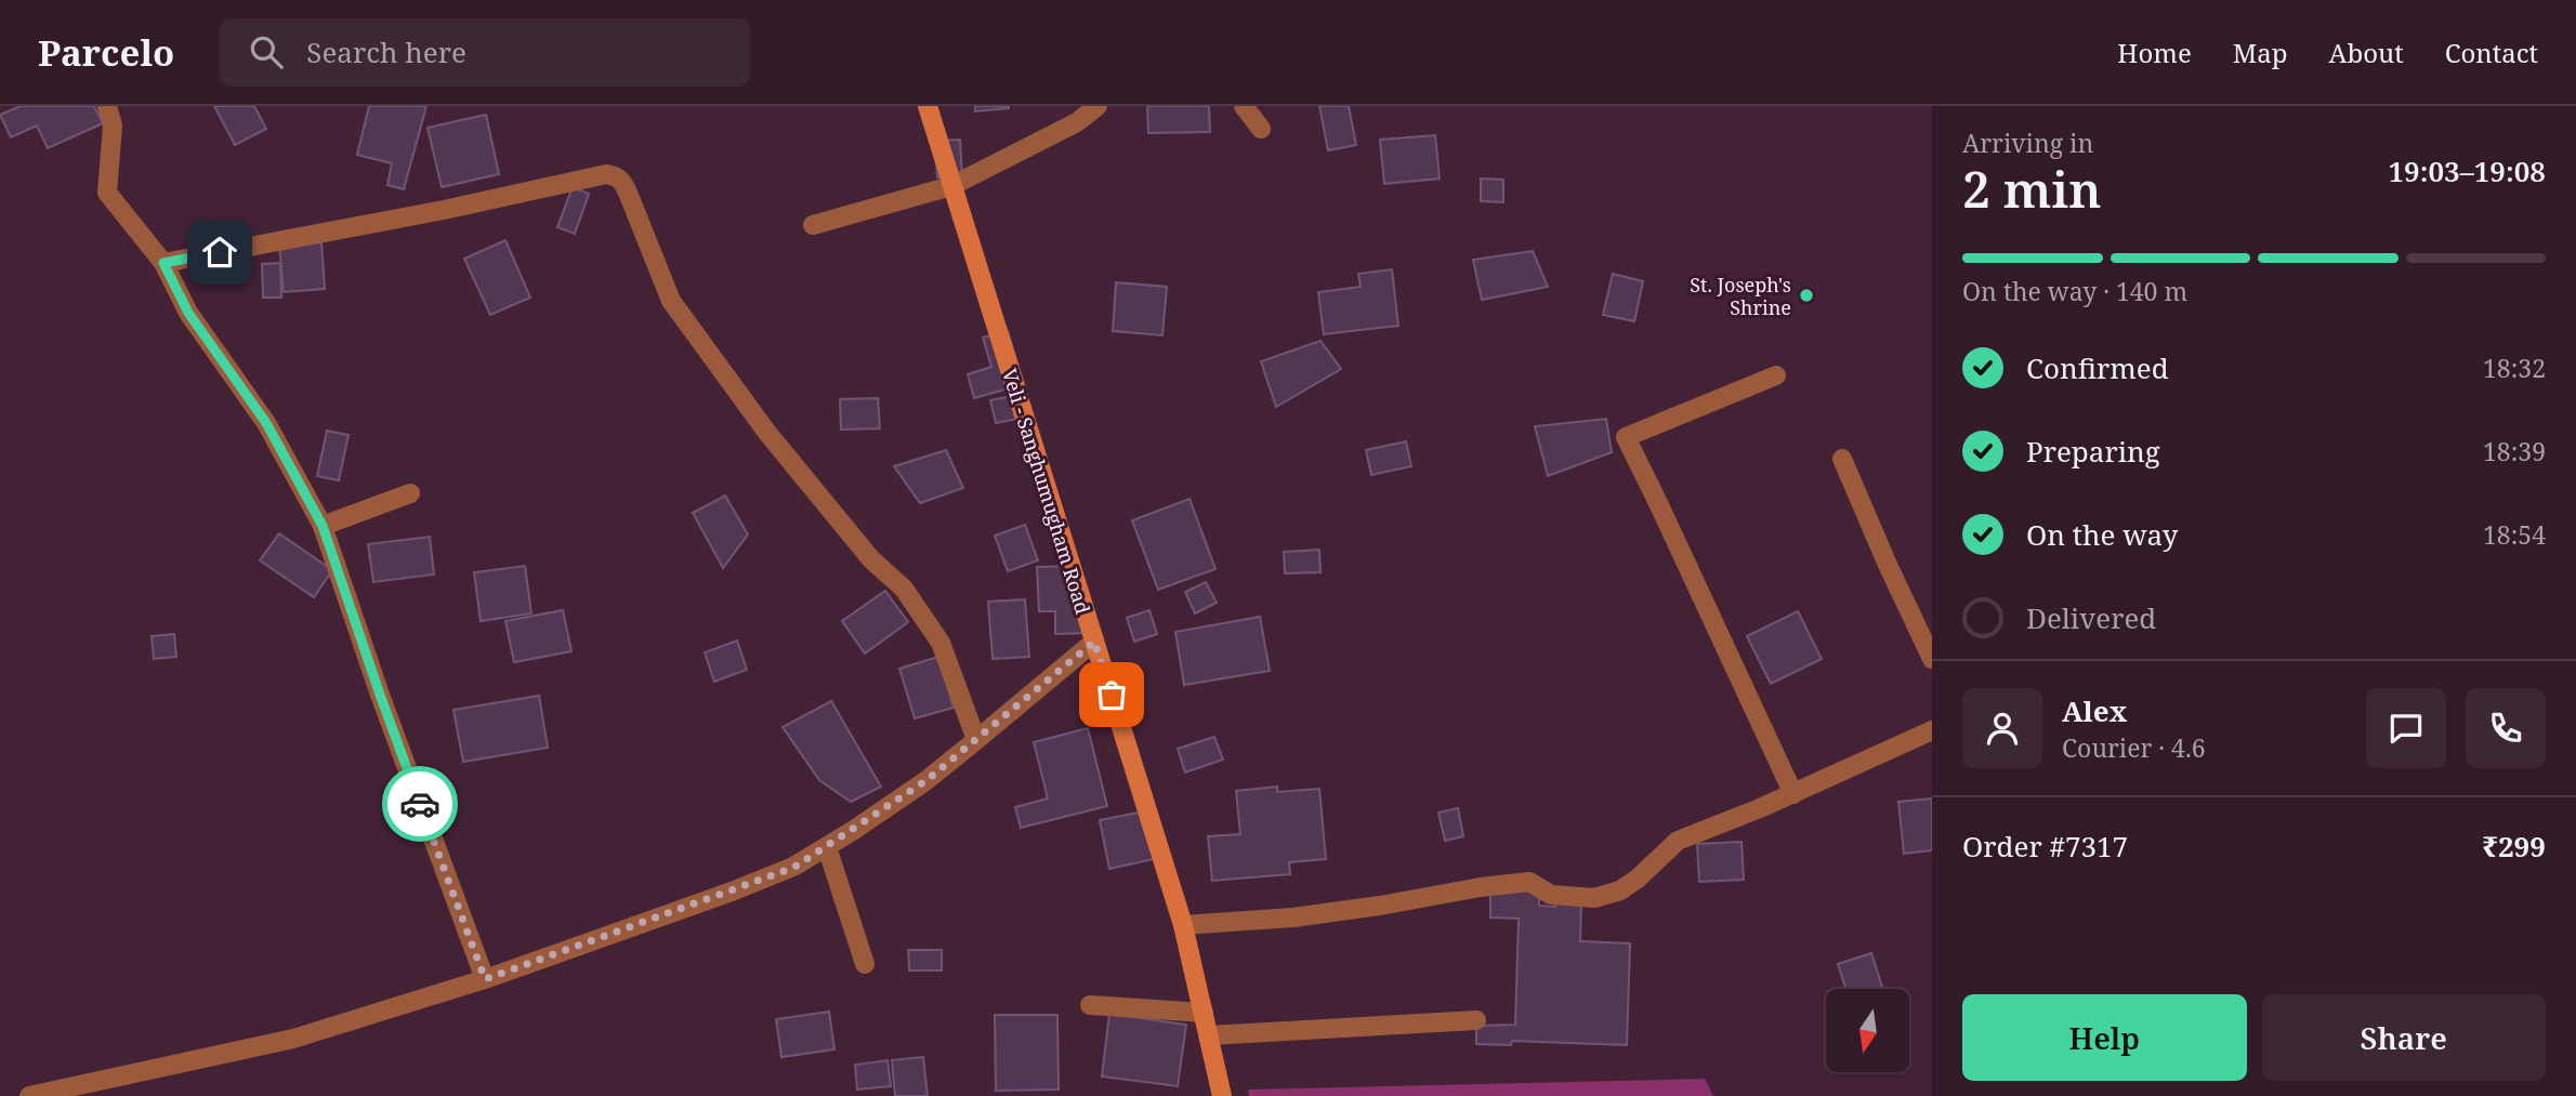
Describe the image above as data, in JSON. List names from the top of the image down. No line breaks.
{"streets":{"main road":["Veli - Sanghumugham Road"]},"places":["St. Joseph's Shrine"],"north":"bottom","page":{"header":"Parcelo","search":"Search here","nav":["Home","Map","About","Contact"],"heading":["2 min","Arriving in","19:03–19:08"],"panel":["Alex","Courier · 4.6","Order #7317","₹299"],"bar":"On the way · 140 m","list":[["Confirmed","18:32"],["Preparing","18:39"],["On the way","18:54"],"Delivered"],"buttons":["Help","Share"]}}
